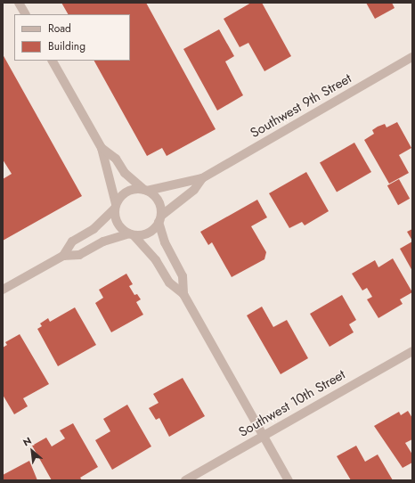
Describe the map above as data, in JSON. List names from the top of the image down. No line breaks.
{"streets":{"street":["Southwest 9th Street","Southwest 10th Street"]},"legend":["Road","Building"],"north":"top left"}
